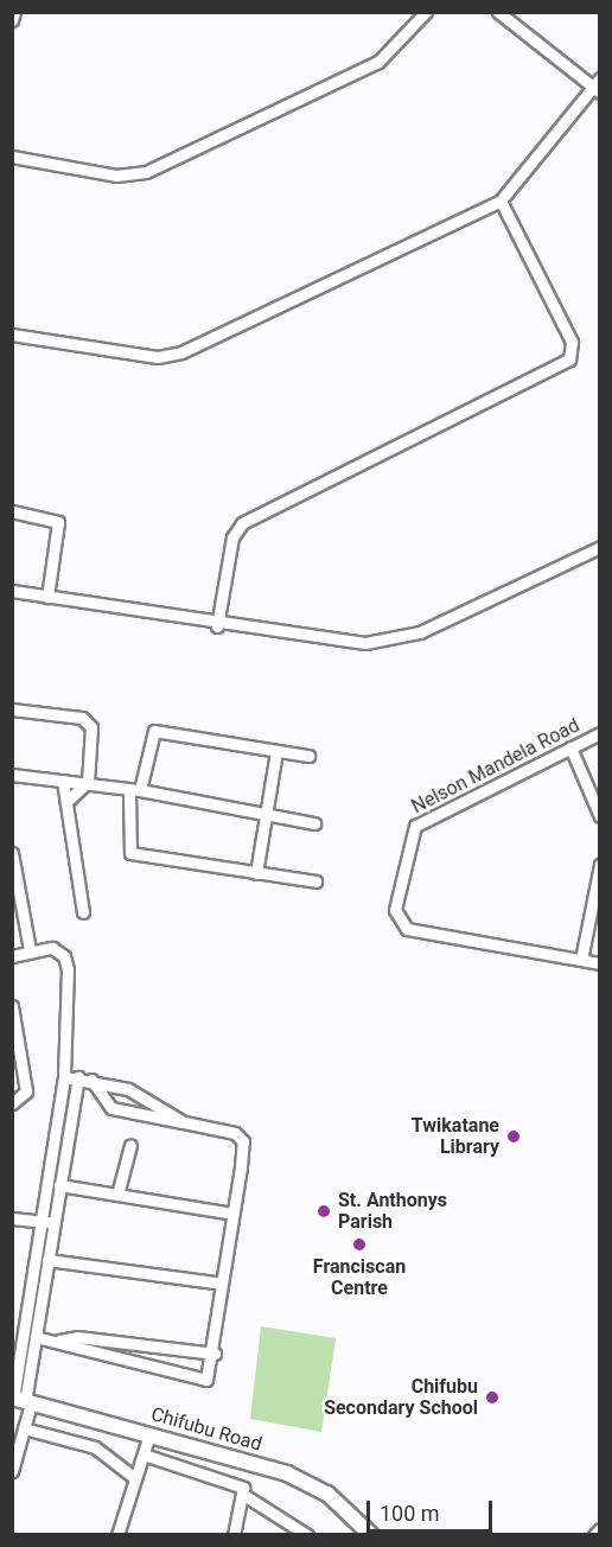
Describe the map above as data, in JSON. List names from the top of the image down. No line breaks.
{"streets":{"main road":["Chifubu Road"],"street":["Nelson Mandela Road"]},"places":["Twikatane Library","St. Anthonys Parish","Franciscan Centre","Chifubu Secondary School"],"scale_bar":"100 m"}
